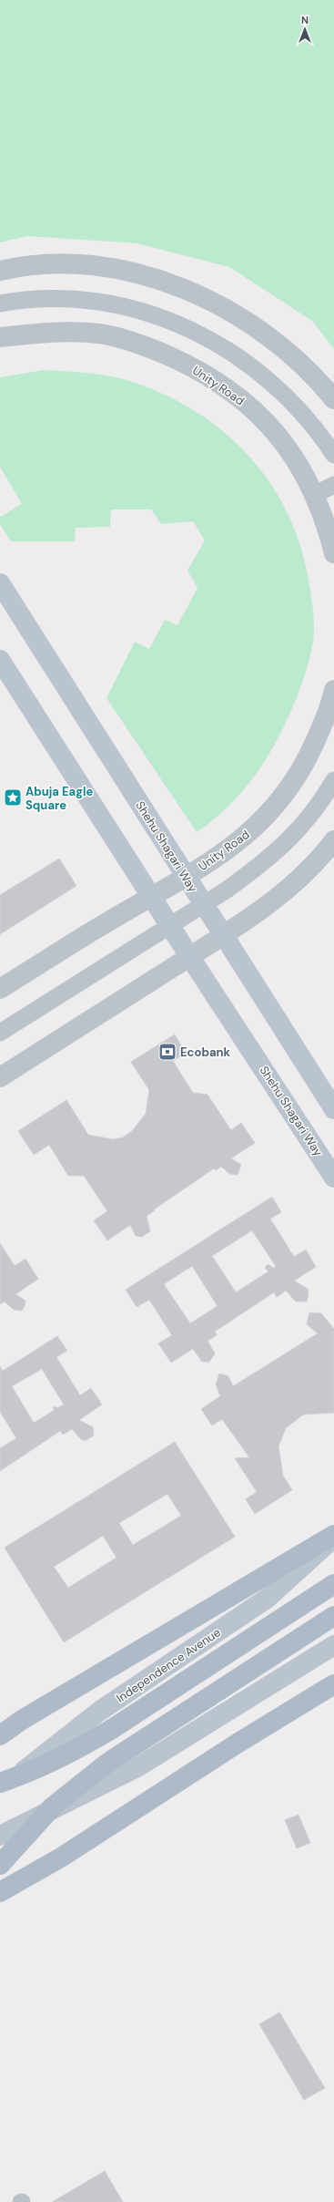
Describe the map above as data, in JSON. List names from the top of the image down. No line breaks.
{"streets":{"main road":["Shehu Shagari Way","Independence Avenue"],"street":["Unity Road"]},"crossings":[["Unity Road","Shehu Shagari Way"]],"places":{"place":["Abuja Eagle Square"],"bank":["Ecobank"]},"north":"top"}
